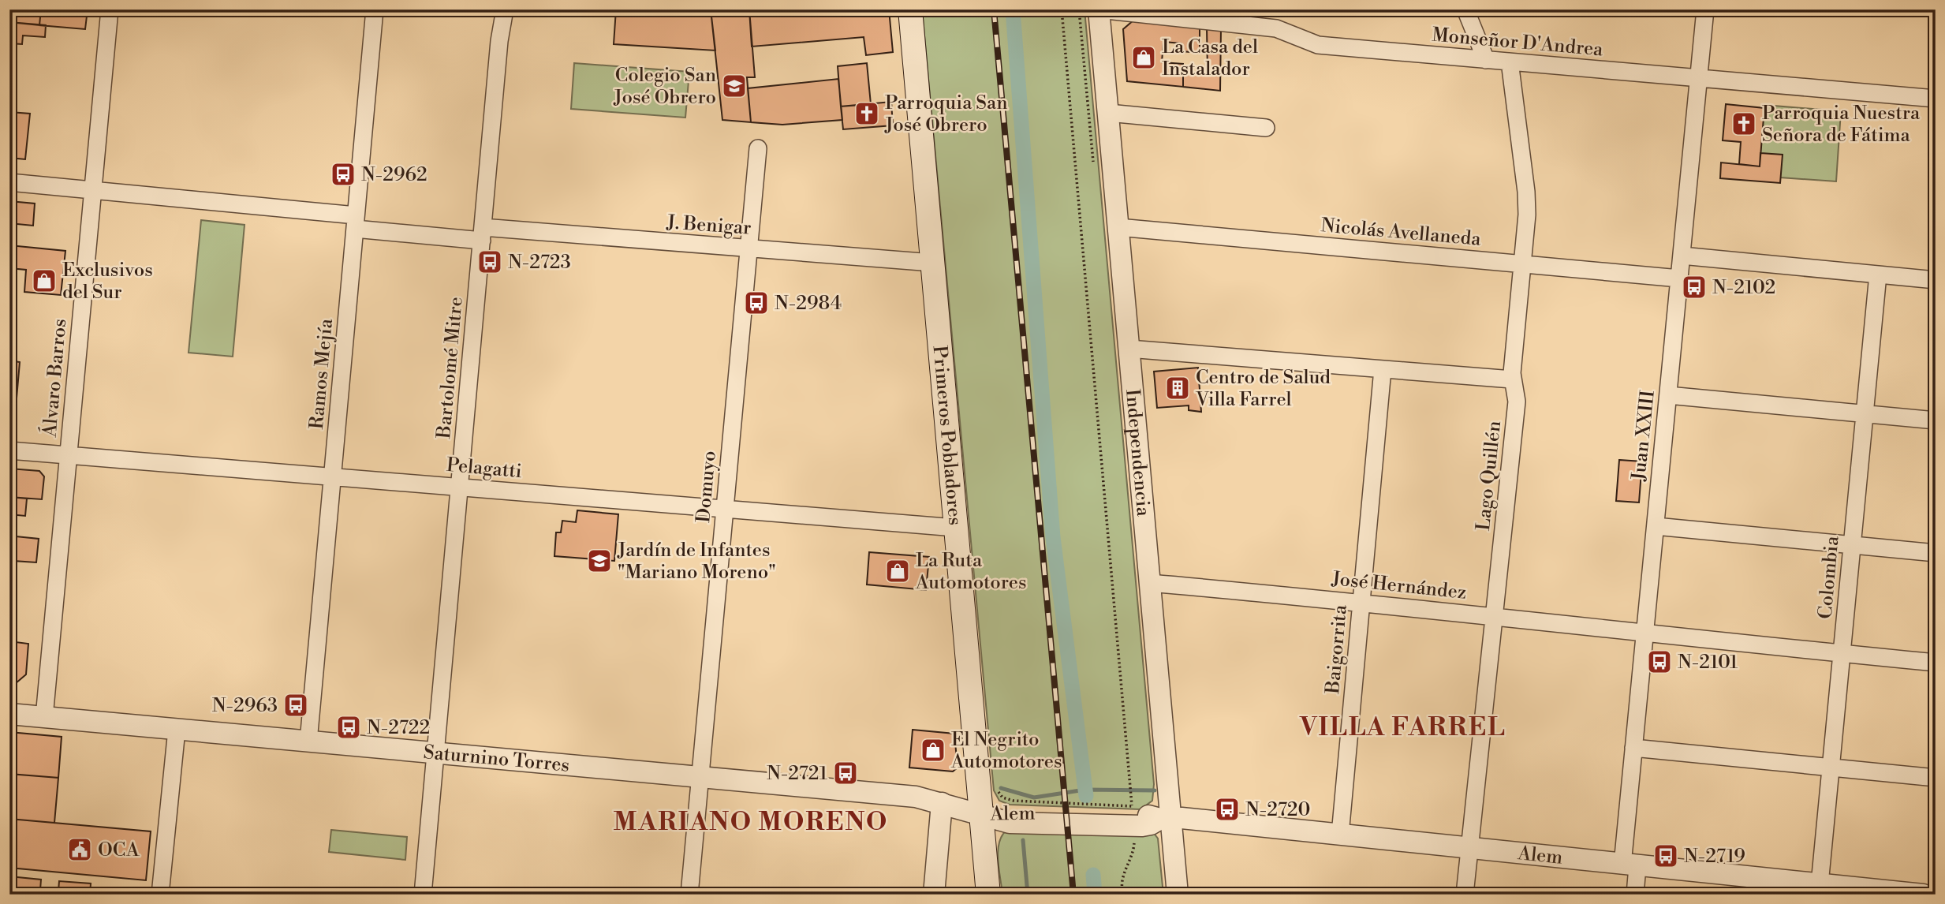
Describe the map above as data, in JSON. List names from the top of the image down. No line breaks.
{"streets":{"main road":["Primeros Pobladores"],"street":["Monseñor D'Andrea","J. Benigar","Nicolás Avellaneda","Bartolomé Mitre","Ramos Mejía","Álvaro Barros","Juan XXIII","Independencia","Pelagatti","Lago Quillén","Domuyo","Colombia","José Hernández","Baigorrita","Saturnino Torres","Alem"]},"crossings":[["Monseñor D'Andrea","Juan XXIII"],["Monseñor D'Andrea","Independencia"],["Monseñor D'Andrea","Lago Quillén"],["J. Benigar","Bartolomé Mitre"],["J. Benigar","Ramos Mejía"],["J. Benigar","Álvaro Barros"],["J. Benigar","Primeros Pobladores"],["J. Benigar","Domuyo"],["Nicolás Avellaneda","Juan XXIII"],["Nicolás Avellaneda","Independencia"],["Nicolás Avellaneda","Lago Quillén"],["Bartolomé Mitre","Pelagatti"],["Bartolomé Mitre","Saturnino Torres"],["Ramos Mejía","Pelagatti"],["Ramos Mejía","Saturnino Torres"],["Álvaro Barros","Pelagatti"],["Álvaro Barros","Saturnino Torres"],["Primeros Pobladores","Pelagatti"],["Primeros Pobladores","Saturnino Torres"],["Primeros Pobladores","Alem"],["Juan XXIII","José Hernández"],["Juan XXIII","Alem"],["Independencia","José Hernández"],["Independencia","Alem"],["Pelagatti","Domuyo"],["Lago Quillén","José Hernández"],["Lago Quillén","Alem"],["Domuyo","Saturnino Torres"],["Colombia","José Hernández"],["Colombia","Alem"],["José Hernández","Baigorrita"],["Baigorrita","Alem"],["Saturnino Torres","Alem"]],"districts":["VILLA FARREL","MARIANO MORENO"],"places":{"shop":["La Casa del Instalador","Exclusivos del Sur","La Ruta Automotores","El Negrito Automotores"],"school or university":["Colegio San José Obrero","Jardín de Infantes \"Mariano Moreno\""],"church":["Parroquia San José Obrero","Parroquia Nuestra Señora de Fátima"],"bus stop":["N-2962","N-2723","N-2102","N-2984","N-2101","N-2963","N-2722","N-2721","N-2720","N-2719"],"building":["Centro de Salud Villa Farrel"],"public building":["OCA"]}}
